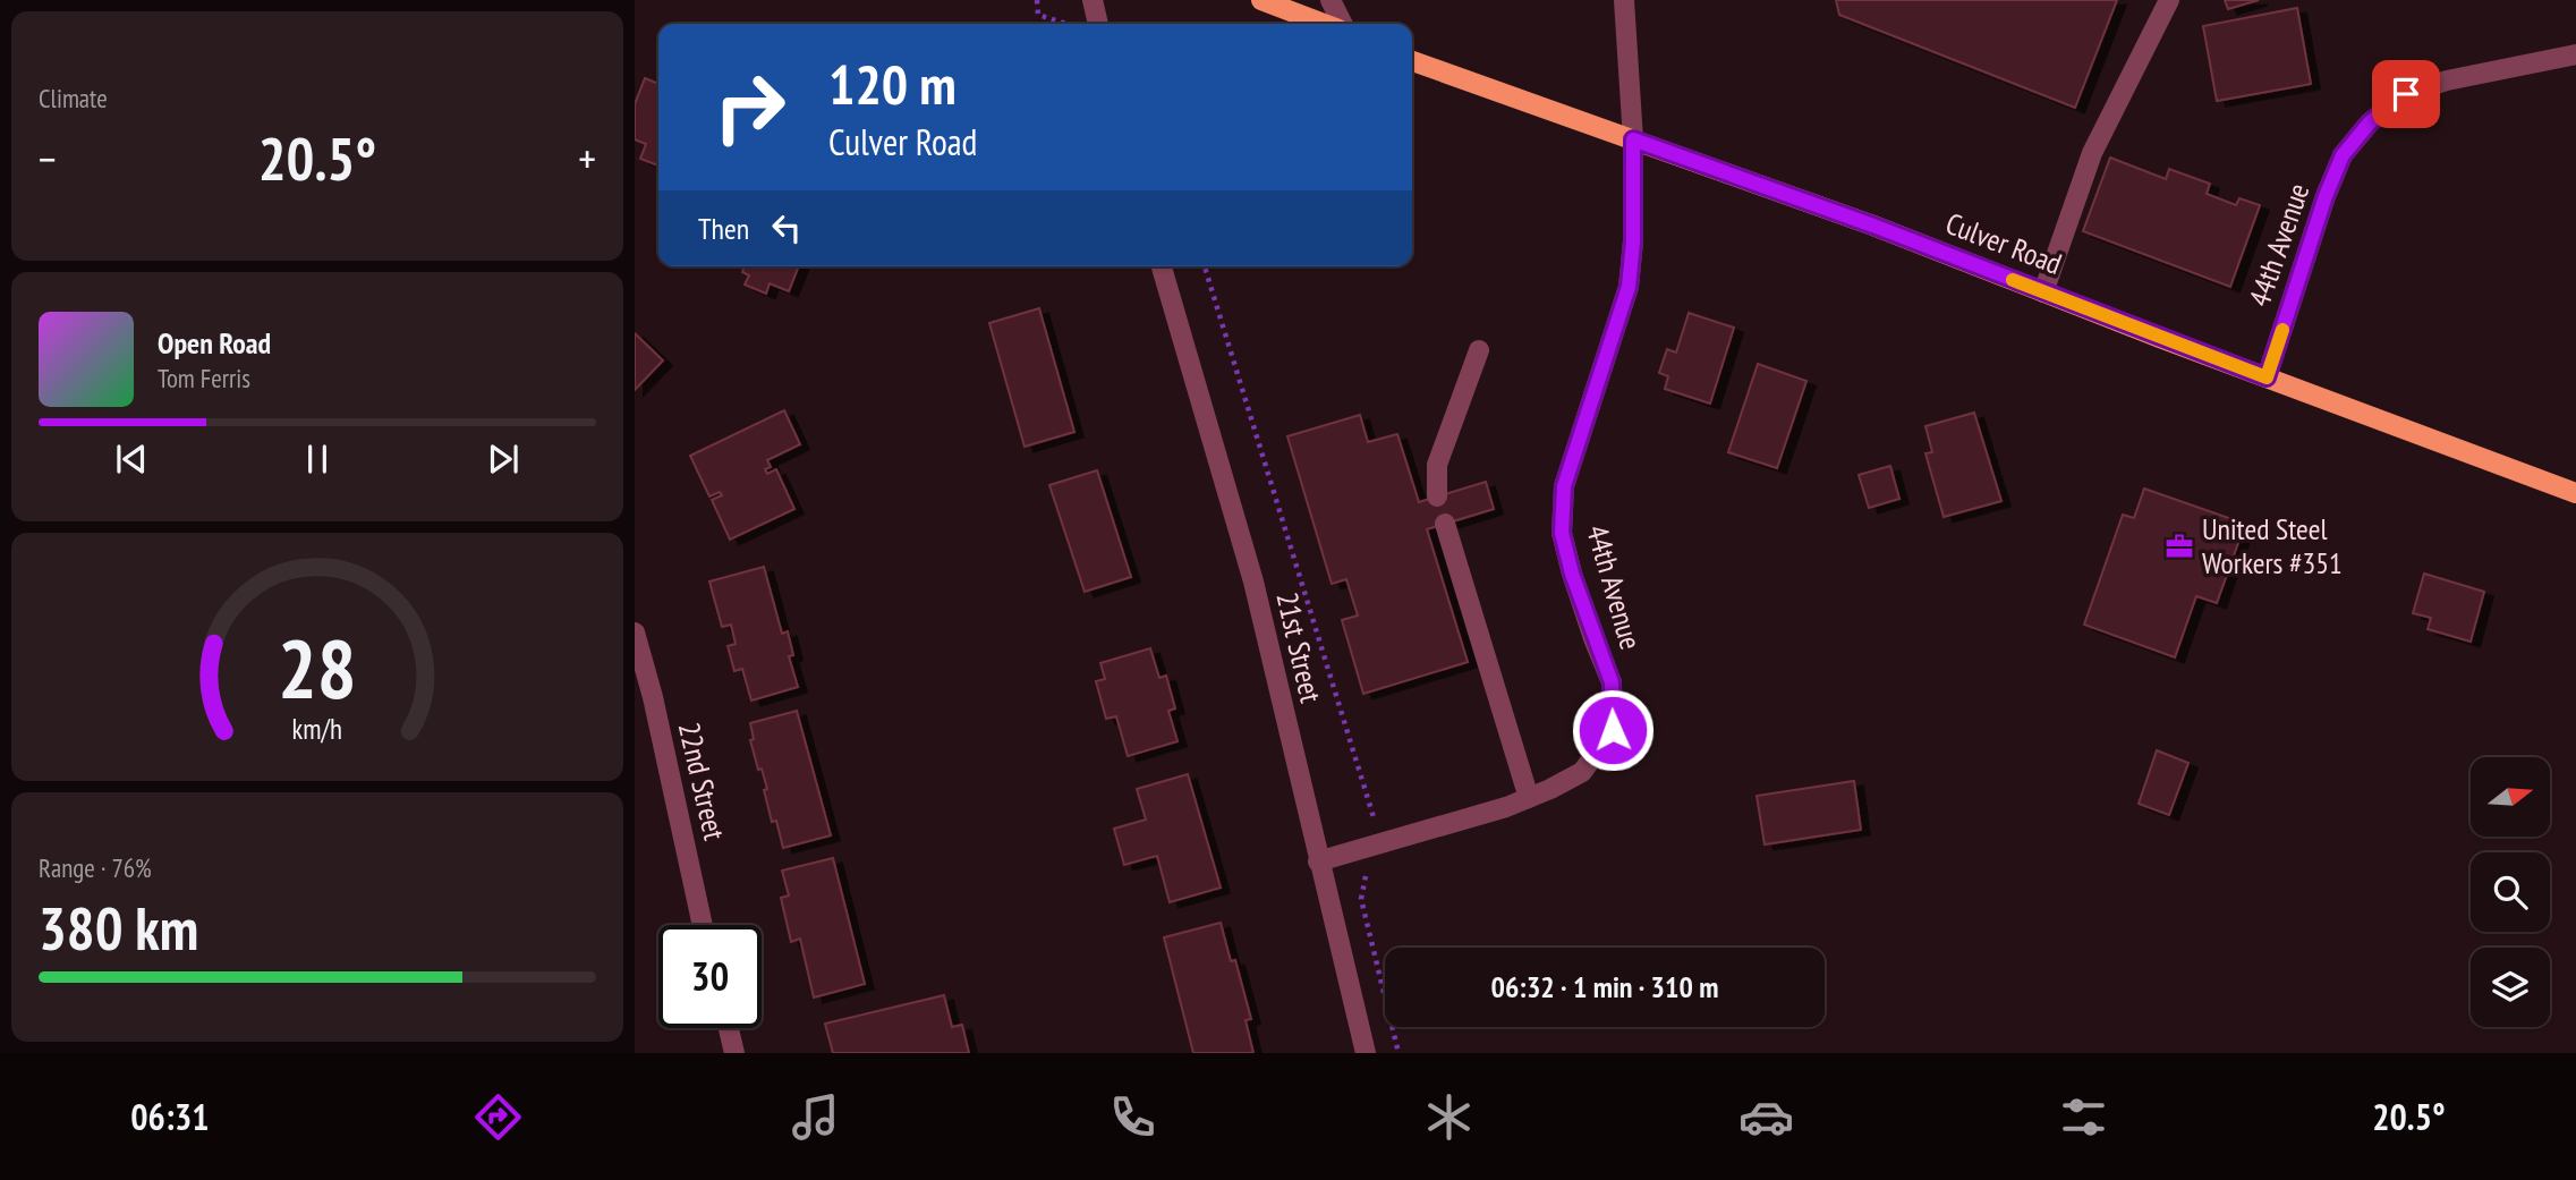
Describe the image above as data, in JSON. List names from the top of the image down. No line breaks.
{"streets":{"main road":["Culver Road"],"street":["44th Avenue","21st Street","22nd Street"]},"crossings":[["Culver Road","44th Avenue"],["44th Avenue","21st Street"]],"places":{"office":["United Steel Workers #351"]},"north":"right","page":{"tile":["Climate",["Range · 76%","380 km"]],"turn":["120 m","Culver Road"],"heat":["−","20.5°","+"],"then":"Then","song":["Open Road","Tom Ferris"],"limit":"30","trip":"06:32 · 1 min · 310 m","tabs":["06:31","20.5°"],"gauge":["28","km/h"]}}
